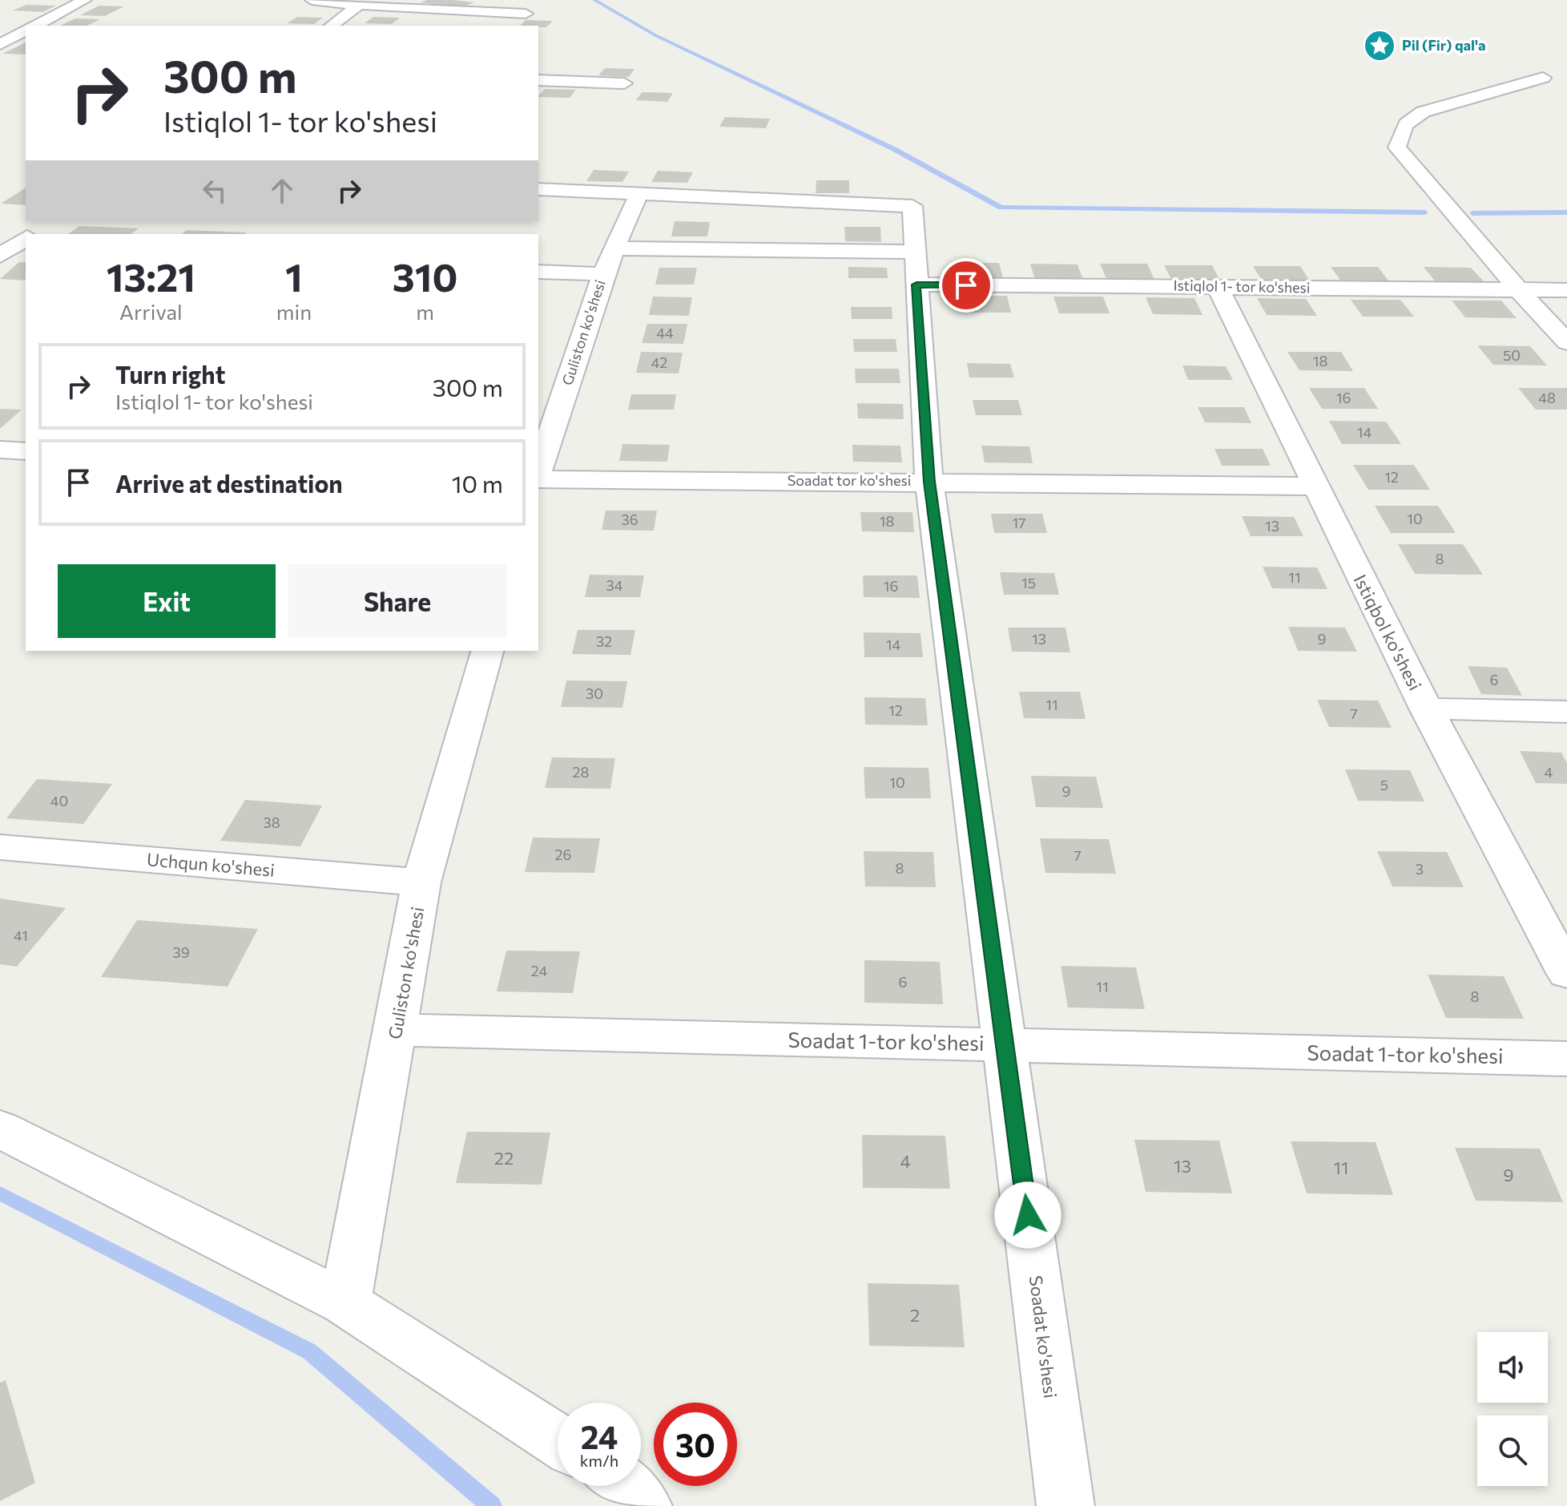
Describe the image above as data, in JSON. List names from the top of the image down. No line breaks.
{"streets":{"street":["Istiqlol 1- tor ko'shesi","Guliston ko'shesi","Soadat tor ko'shesi","Istiqbol ko'shesi","Uchqun ko'shesi","Soadat 1-tor ko'shesi","Soadat ko'shesi"]},"crossings":[["Istiqlol 1- tor ko'shesi","Guliston ko'shesi"],["Istiqlol 1- tor ko'shesi","Istiqbol ko'shesi"],["Istiqlol 1- tor ko'shesi","Soadat ko'shesi"],["Guliston ko'shesi","Uchqun ko'shesi"],["Guliston ko'shesi","Soadat 1-tor ko'shesi"],["Guliston ko'shesi","Soadat ko'shesi"],["Soadat tor ko'shesi","Istiqbol ko'shesi"],["Soadat tor ko'shesi","Soadat ko'shesi"],["Soadat 1-tor ko'shesi","Soadat ko'shesi"]],"places":{"place":["Pil (Fir) qal'a"]},"house_numbers":["44","50","18","42","16","48","14","12","10","36","18","17","13","8","11","15","34","16","13","9","32","14","6","30","11","12","7","28","4","10","5","9","40","38","26","7","8","3","41","39","24","6","11","8","22","4","13","11","9","2"],"page":{"turn":["300 m","Istiqlol 1- tor ko'shesi"],"eta":["13:21","Arrival","1","min","310","m"],"list":[{"name":"Turn right","note":"Istiqlol 1- tor ko'shesi","value":"300 m"},{"name":"Arrive at destination","value":"10 m"}],"buttons":["Exit","Share"],"speed":"24 km/h","limit":"30"}}
